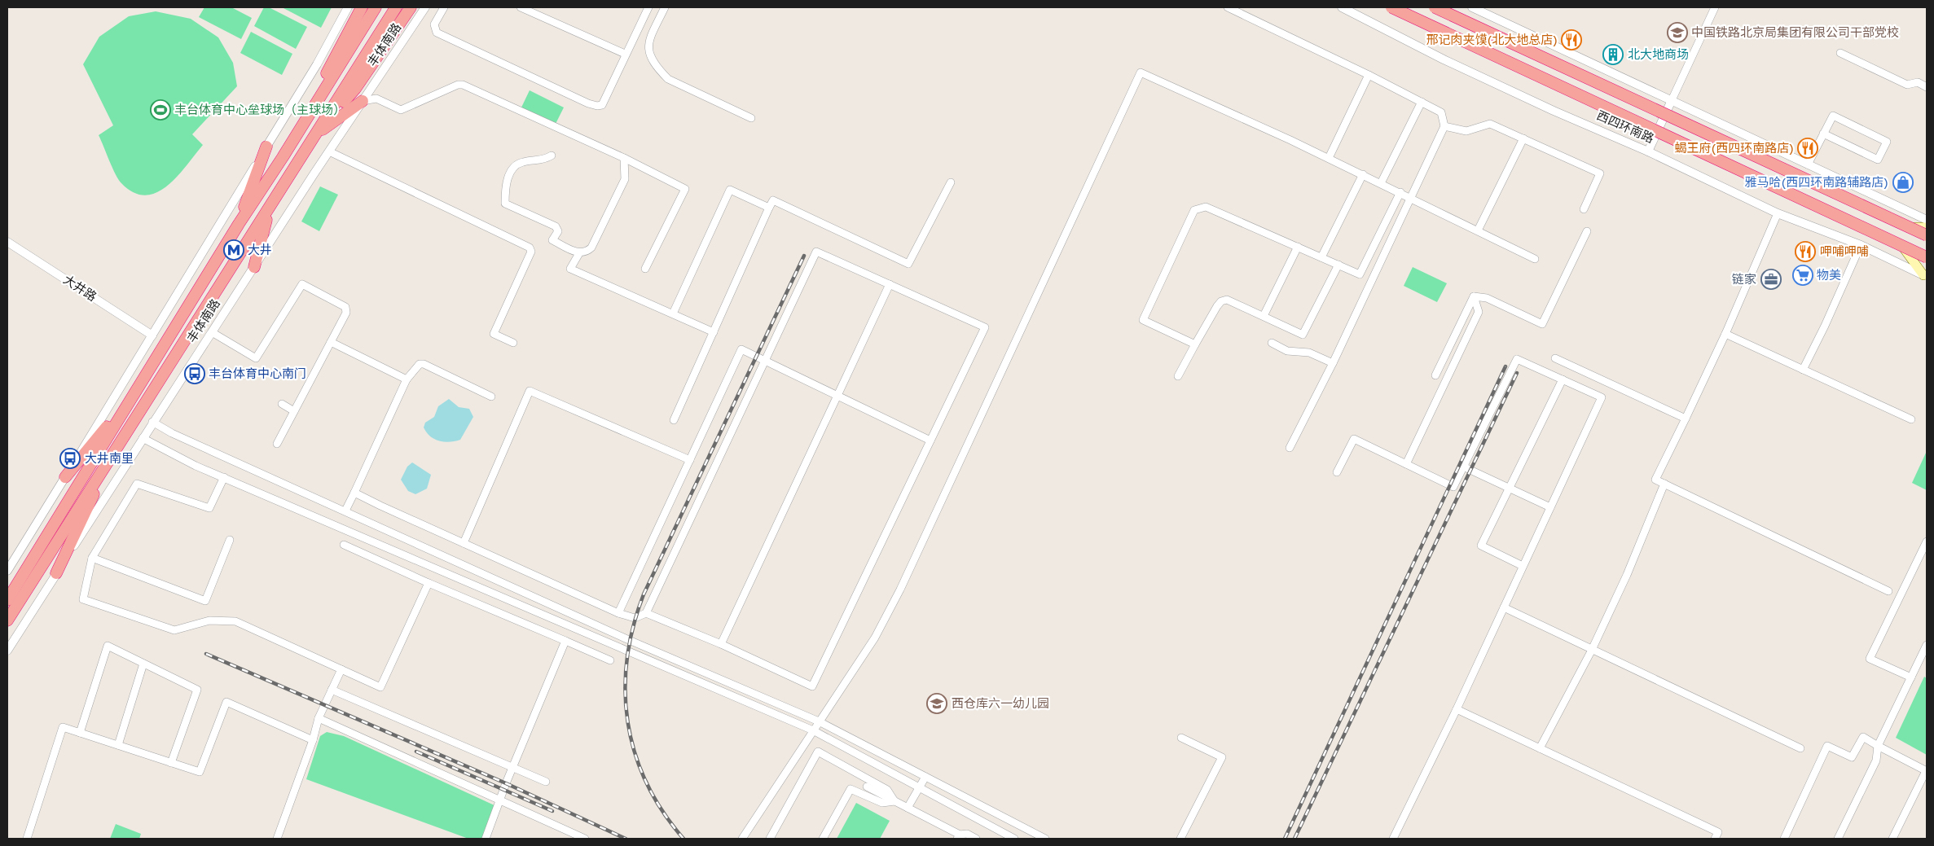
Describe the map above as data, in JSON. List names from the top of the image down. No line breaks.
{"streets":{"highway":["丰体南路","西四环南路"],"street":["大井路"]},"places":{"school or university":["中国铁路北京局集团有限公司干部党校","西仓库六一幼儿园"],"restaurant":["邢记肉夹馍(北大地总店)","蝎王府(西四环南路店)","呷哺呷哺"],"building":["北大地商场"],"sports":["丰台体育中心垒球场（主球场）"],"shop":["雅马哈(西四环南路辅路店)"],"metro station":["大井"],"supermarket":["物美"],"office":["链家"],"bus stop":["丰台体育中心南门","大井南里"]}}
